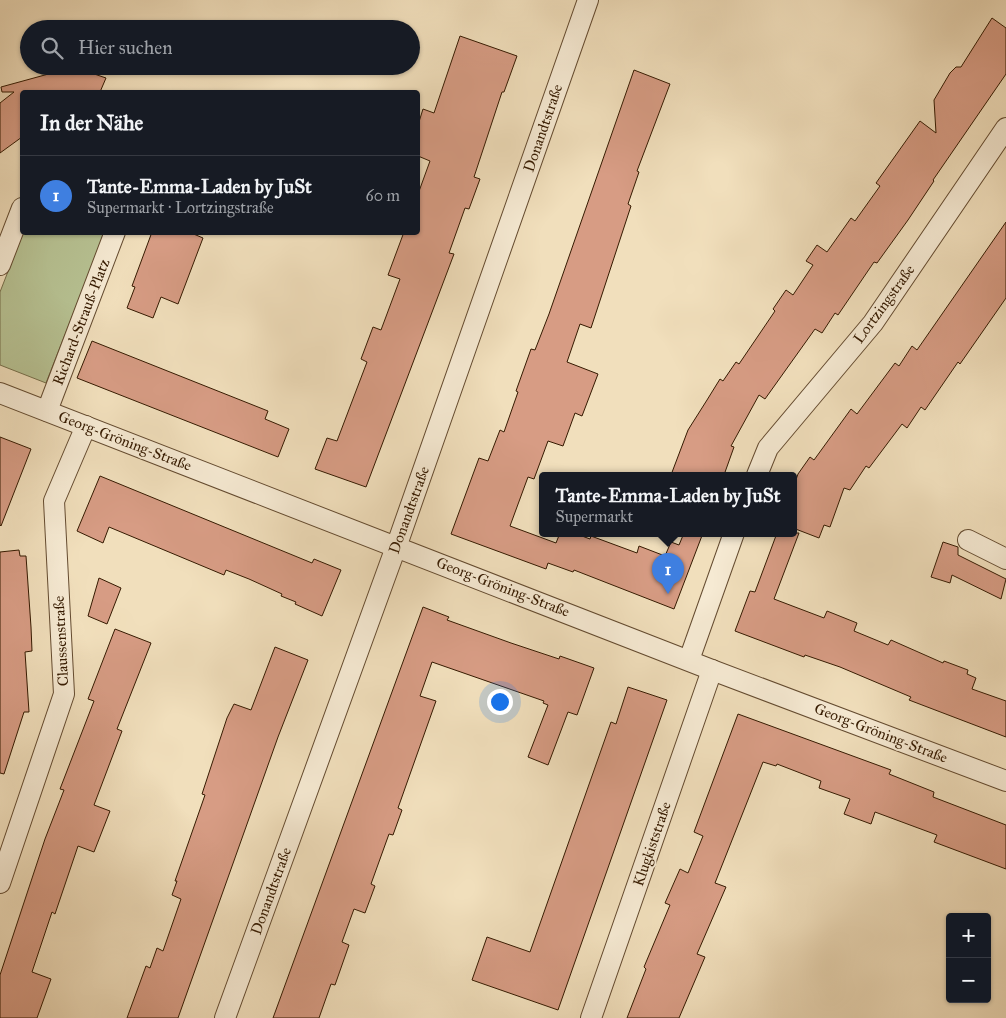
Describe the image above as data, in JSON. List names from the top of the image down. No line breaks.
{"streets":{"street":["Donandtstraße","Lortzingstraße","Richard-Strauß-Platz","Georg-Gröning-Straße","Claussenstraße","Klugkiststraße"]},"crossings":[["Donandtstraße","Georg-Gröning-Straße"],["Richard-Strauß-Platz","Georg-Gröning-Straße"],["Georg-Gröning-Straße","Claussenstraße"],["Georg-Gröning-Straße","Klugkiststraße"]],"page":{"search":"Hier suchen","heading":"In der Nähe","list":[{"mark":"1","name":"Tante-Emma-Laden by JuSt","note":"Supermarkt · Lortzingstraße","value":"60 m"}],"popup":["Tante-Emma-Laden by JuSt","Supermarkt"],"pins":"1","map_buttons":["+","−"]}}
